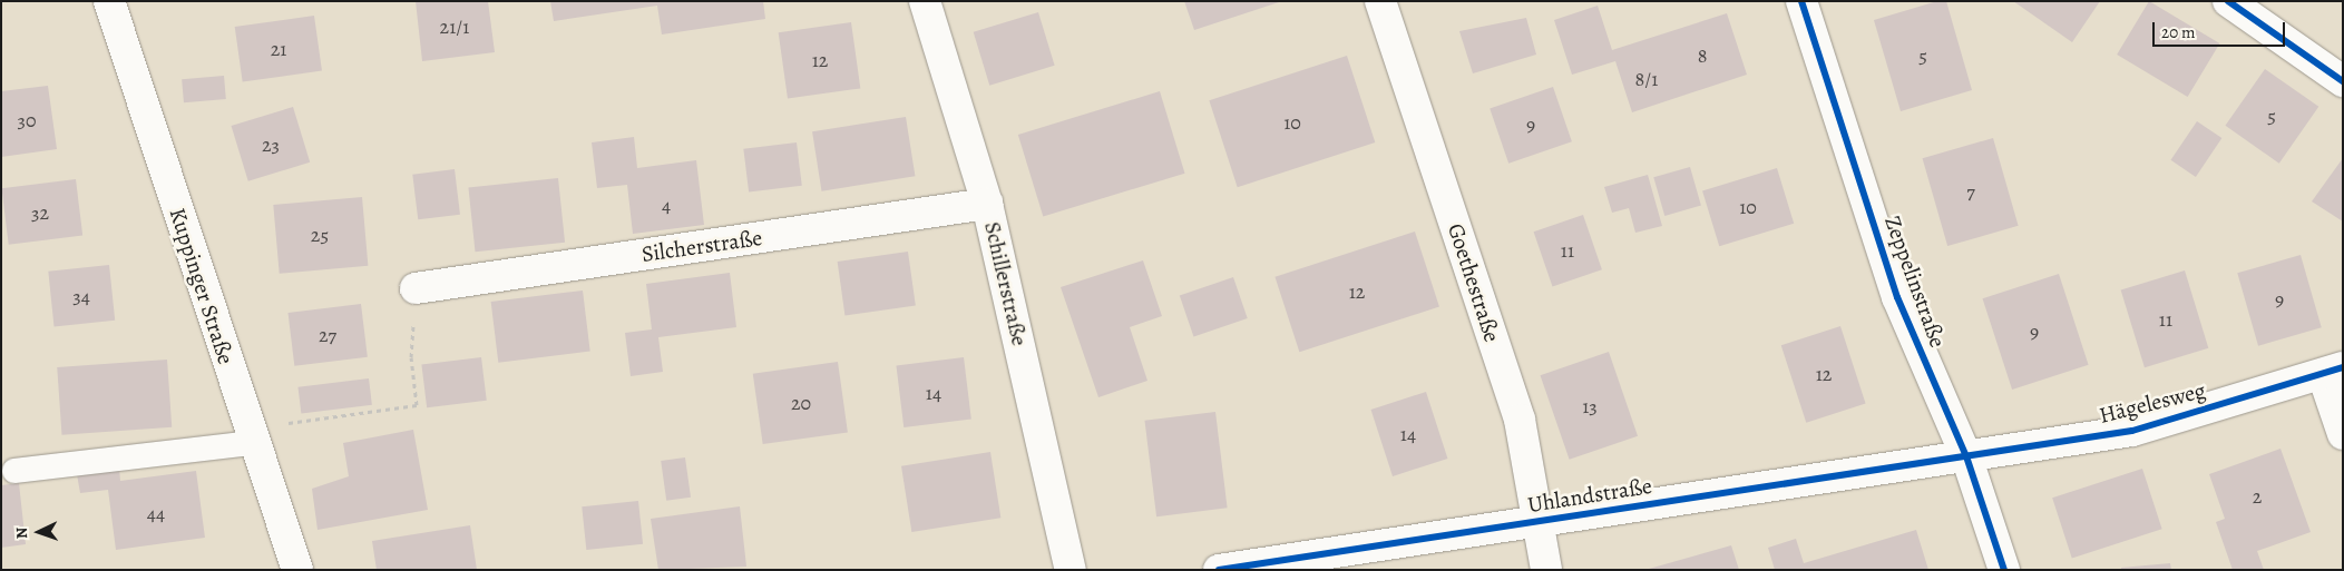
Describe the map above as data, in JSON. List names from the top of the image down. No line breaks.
{"streets":{"street":["Silcherstraße","Zeppelinstraße","Goethestraße","Schillerstraße","Kuppinger Straße","Hägelesweg","Uhlandstraße"]},"crossings":[["Silcherstraße","Schillerstraße"],["Zeppelinstraße","Hägelesweg"],["Zeppelinstraße","Uhlandstraße"],["Goethestraße","Uhlandstraße"],["Hägelesweg","Uhlandstraße"]],"house_numbers":["21/1","21","8","5","12","8/1","5","30","10","9","23","7","4","10","32","25","11","12","34","9","11","9","27","12","14","20","13","14","2","44"],"scale_bar":"20 m","north":"left"}
